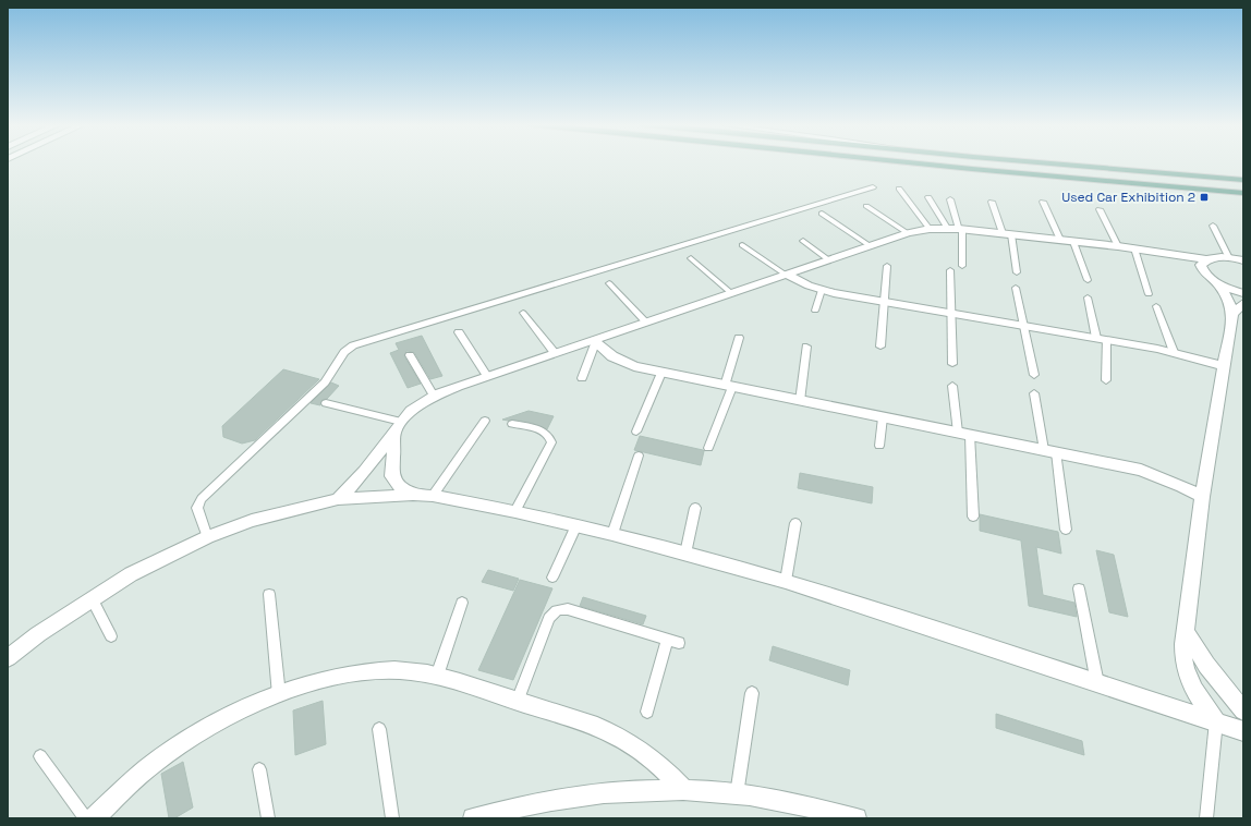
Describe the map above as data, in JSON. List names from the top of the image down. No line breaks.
{"places":{"transit":["Used Car Exhibition 2"]}}
